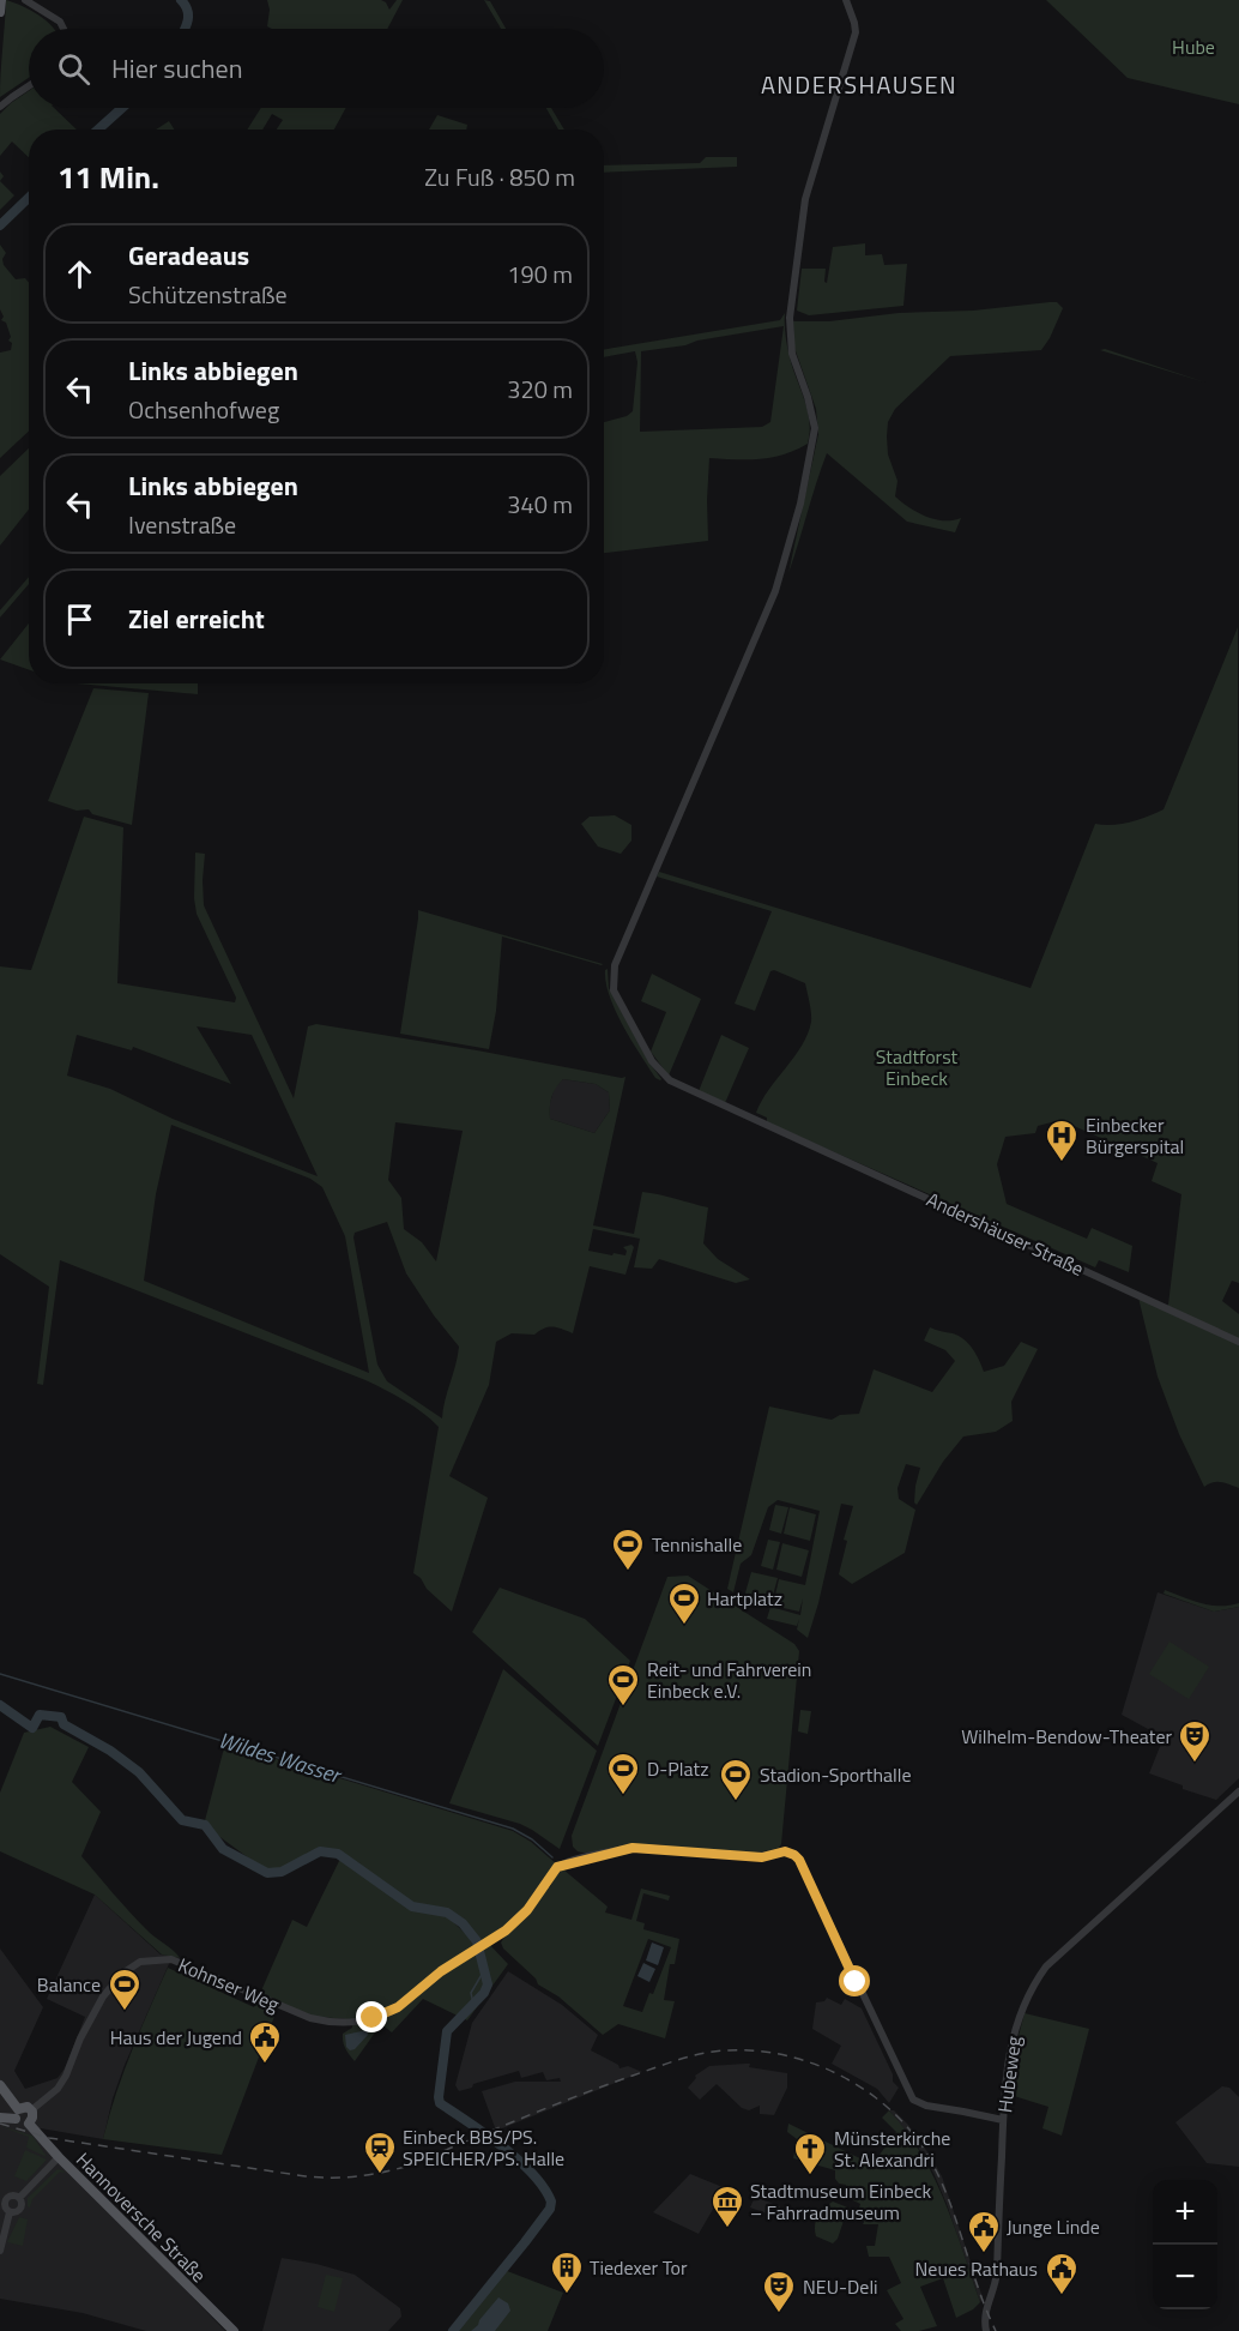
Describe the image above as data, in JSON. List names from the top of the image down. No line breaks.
{"streets":{"main road":["Hannoversche Straße"],"street":["Andershäuser Straße","Kohnser Weg","Hubeweg"]},"crossings":[["Kohnser Weg","Hubeweg"],["Kohnser Weg","Hannoversche Straße"]],"districts":["ANDERSHAUSEN"],"water":["Wildes Wasser"],"parks":["Hube","Stadtforst Einbeck"],"places":{"hospital":["Einbecker Bürgerspital"],"sports":["Tennishalle","Hartplatz","Reit- und Fahrverein Einbeck e.V.","D-Platz","Stadion-Sporthalle","Balance"],"theatre":["Wilhelm-Bendow-Theater","NEU-Deli"],"public building":["Haus der Jugend","Junge Linde","Neues Rathaus"],"station":["Einbeck BBS/PS. SPEICHER/PS. Halle"],"church":["Münsterkirche St. Alexandri"],"museum":["Stadtmuseum Einbeck – Fahrradmuseum"],"building":["Tiedexer Tor"]},"page":{"search":"Hier suchen","heading":["11 Min.","Zu Fuß · 850 m"],"list":[["Geradeaus","Schützenstraße","190 m"],["Links abbiegen","Ochsenhofweg","320 m"],["Links abbiegen","Ivenstraße","340 m"],"Ziel erreicht"],"map_buttons":["+","−"]}}
